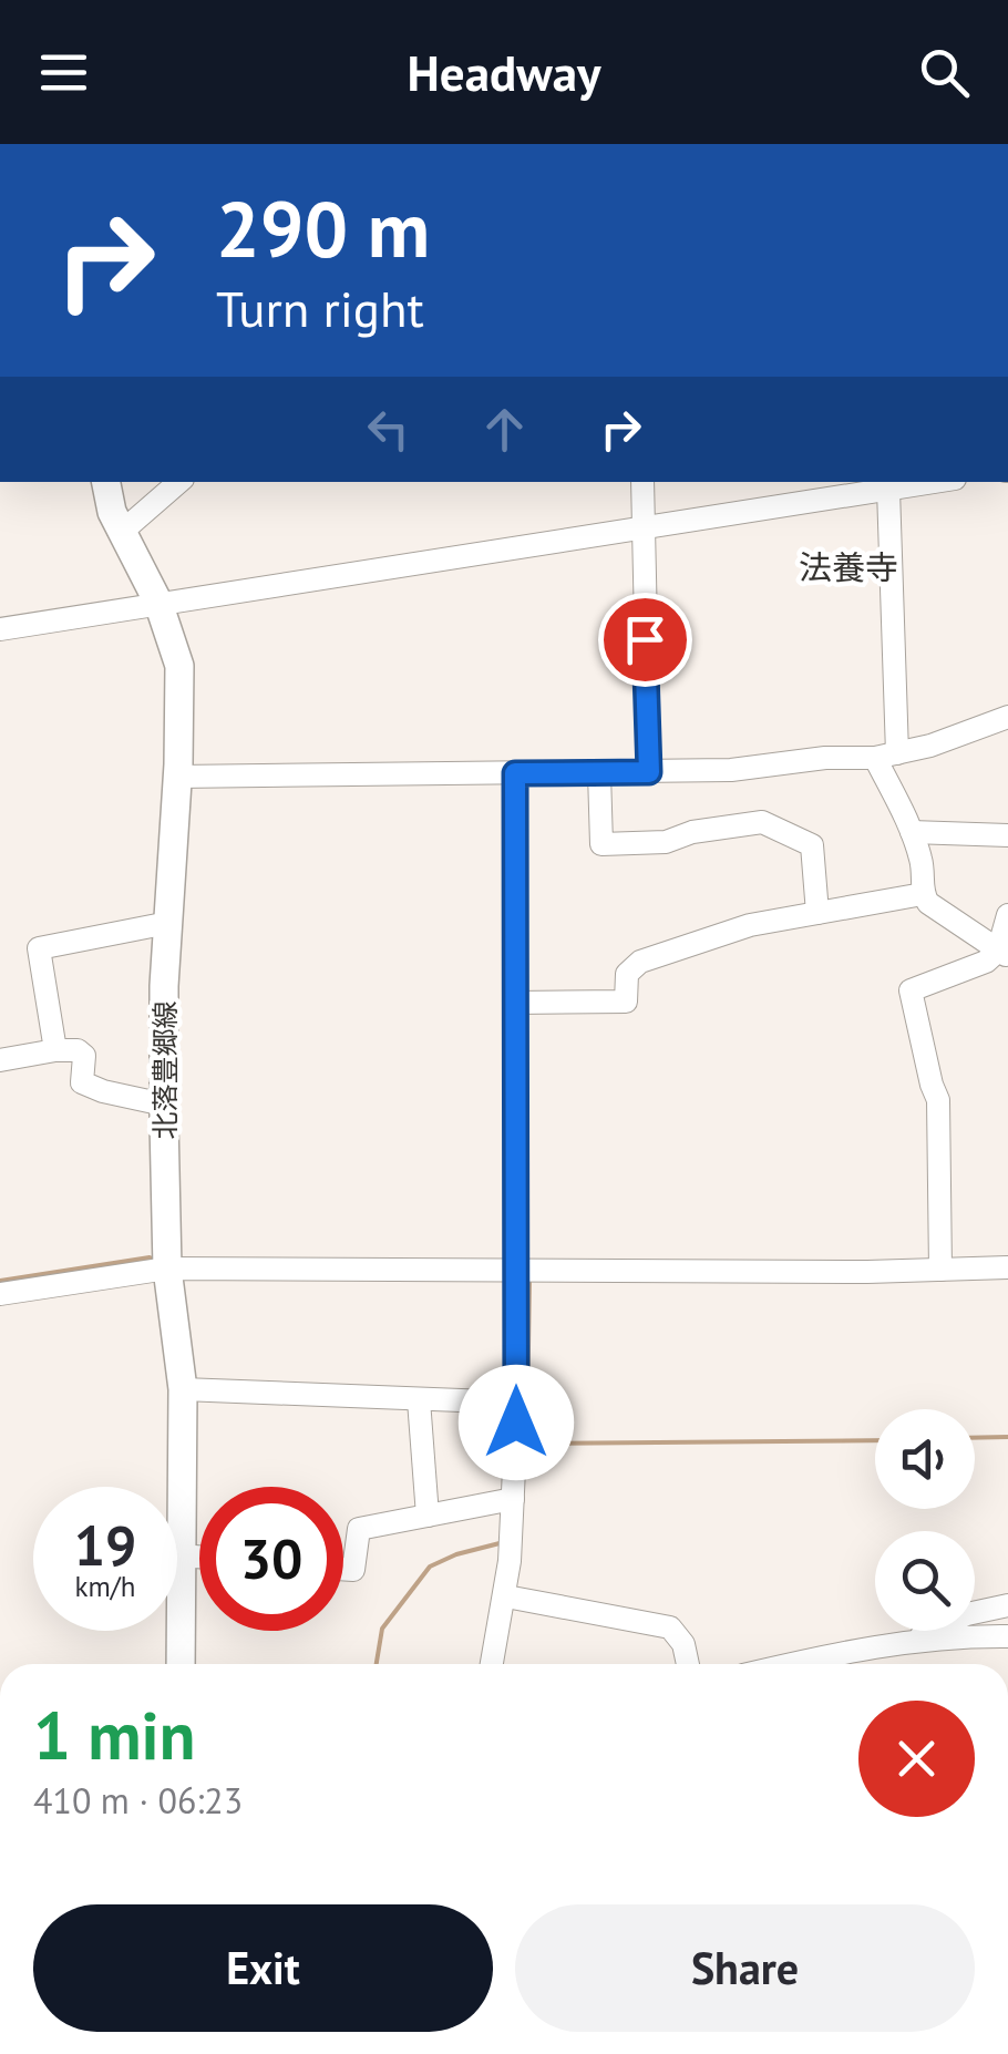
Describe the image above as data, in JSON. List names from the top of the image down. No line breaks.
{"streets":{"main road":["北落豊郷線"]},"districts":["法養寺"],"page":{"header":"Headway","turn":["290 m","Turn right"],"speed":"19 km/h","limit":"30","heading":["1 min","410 m · 06:23"],"buttons":["Exit","Share"]}}
